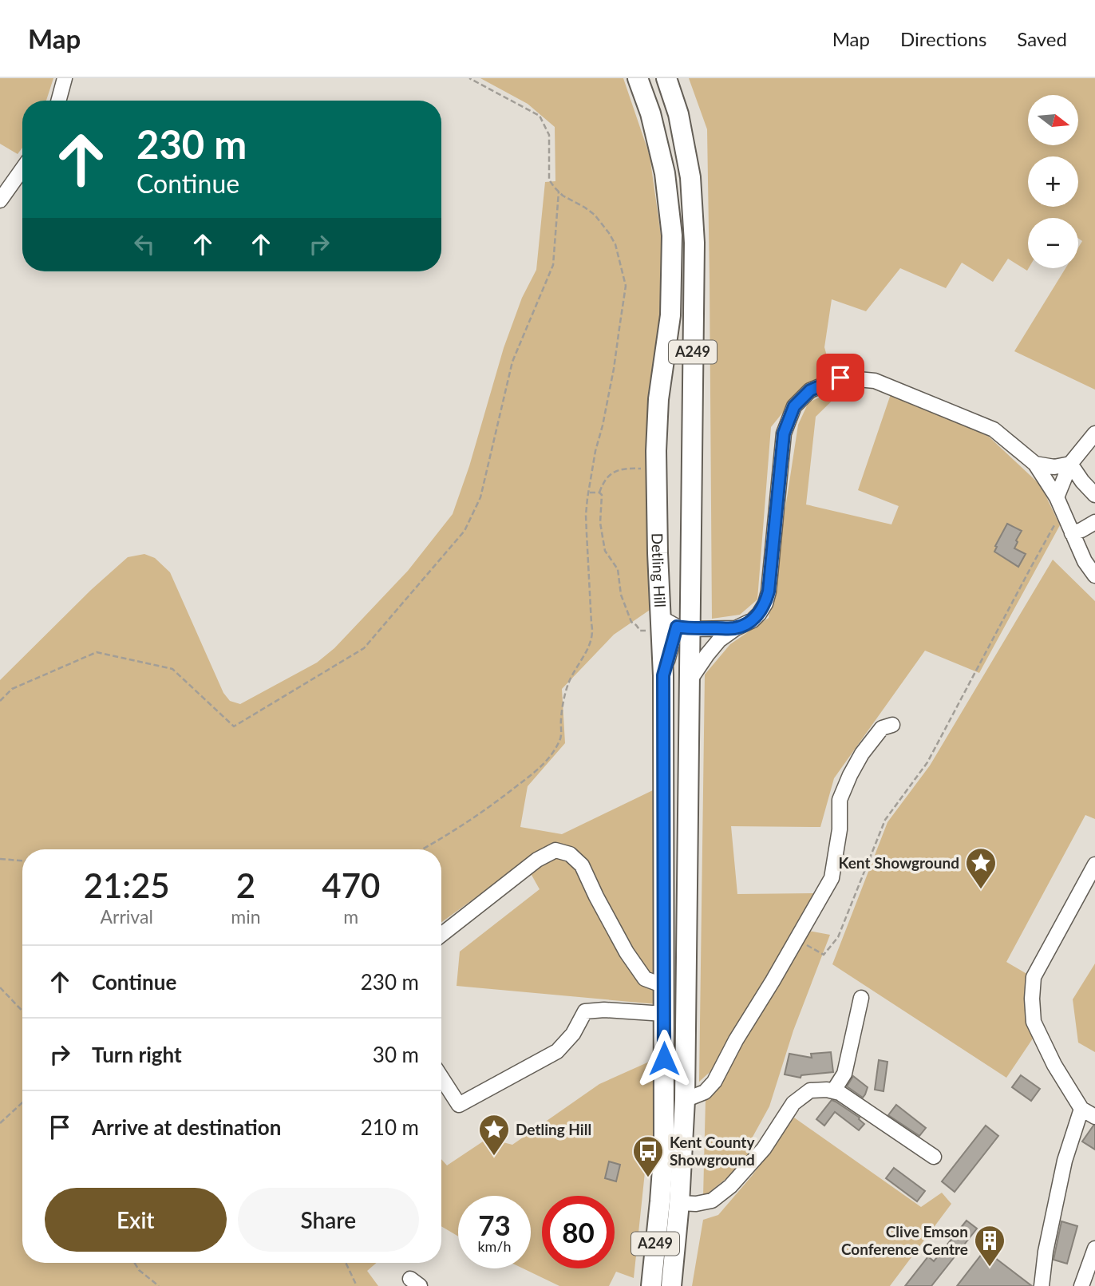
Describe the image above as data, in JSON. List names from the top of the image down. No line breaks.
{"streets":{"highway":["A249","Detling Hill"]},"crossings":[["A249","Detling Hill"]],"places":{"place":["Kent Showground","Detling Hill"],"bus stop":["Kent County Showground"],"building":["Clive Emson Conference Centre"]},"north":"right","page":{"header":"Map","nav":["Map","Directions","Saved"],"map_buttons":["+","−"],"turn":["230 m","Continue"],"eta":["21:25","Arrival","2","min","470","m"],"list":[{"name":"Continue","value":"230 m"},{"name":"Turn right","value":"30 m"},{"name":"Arrive at destination","value":"210 m"}],"buttons":["Exit","Share"],"speed":"73 km/h","limit":"80"}}
